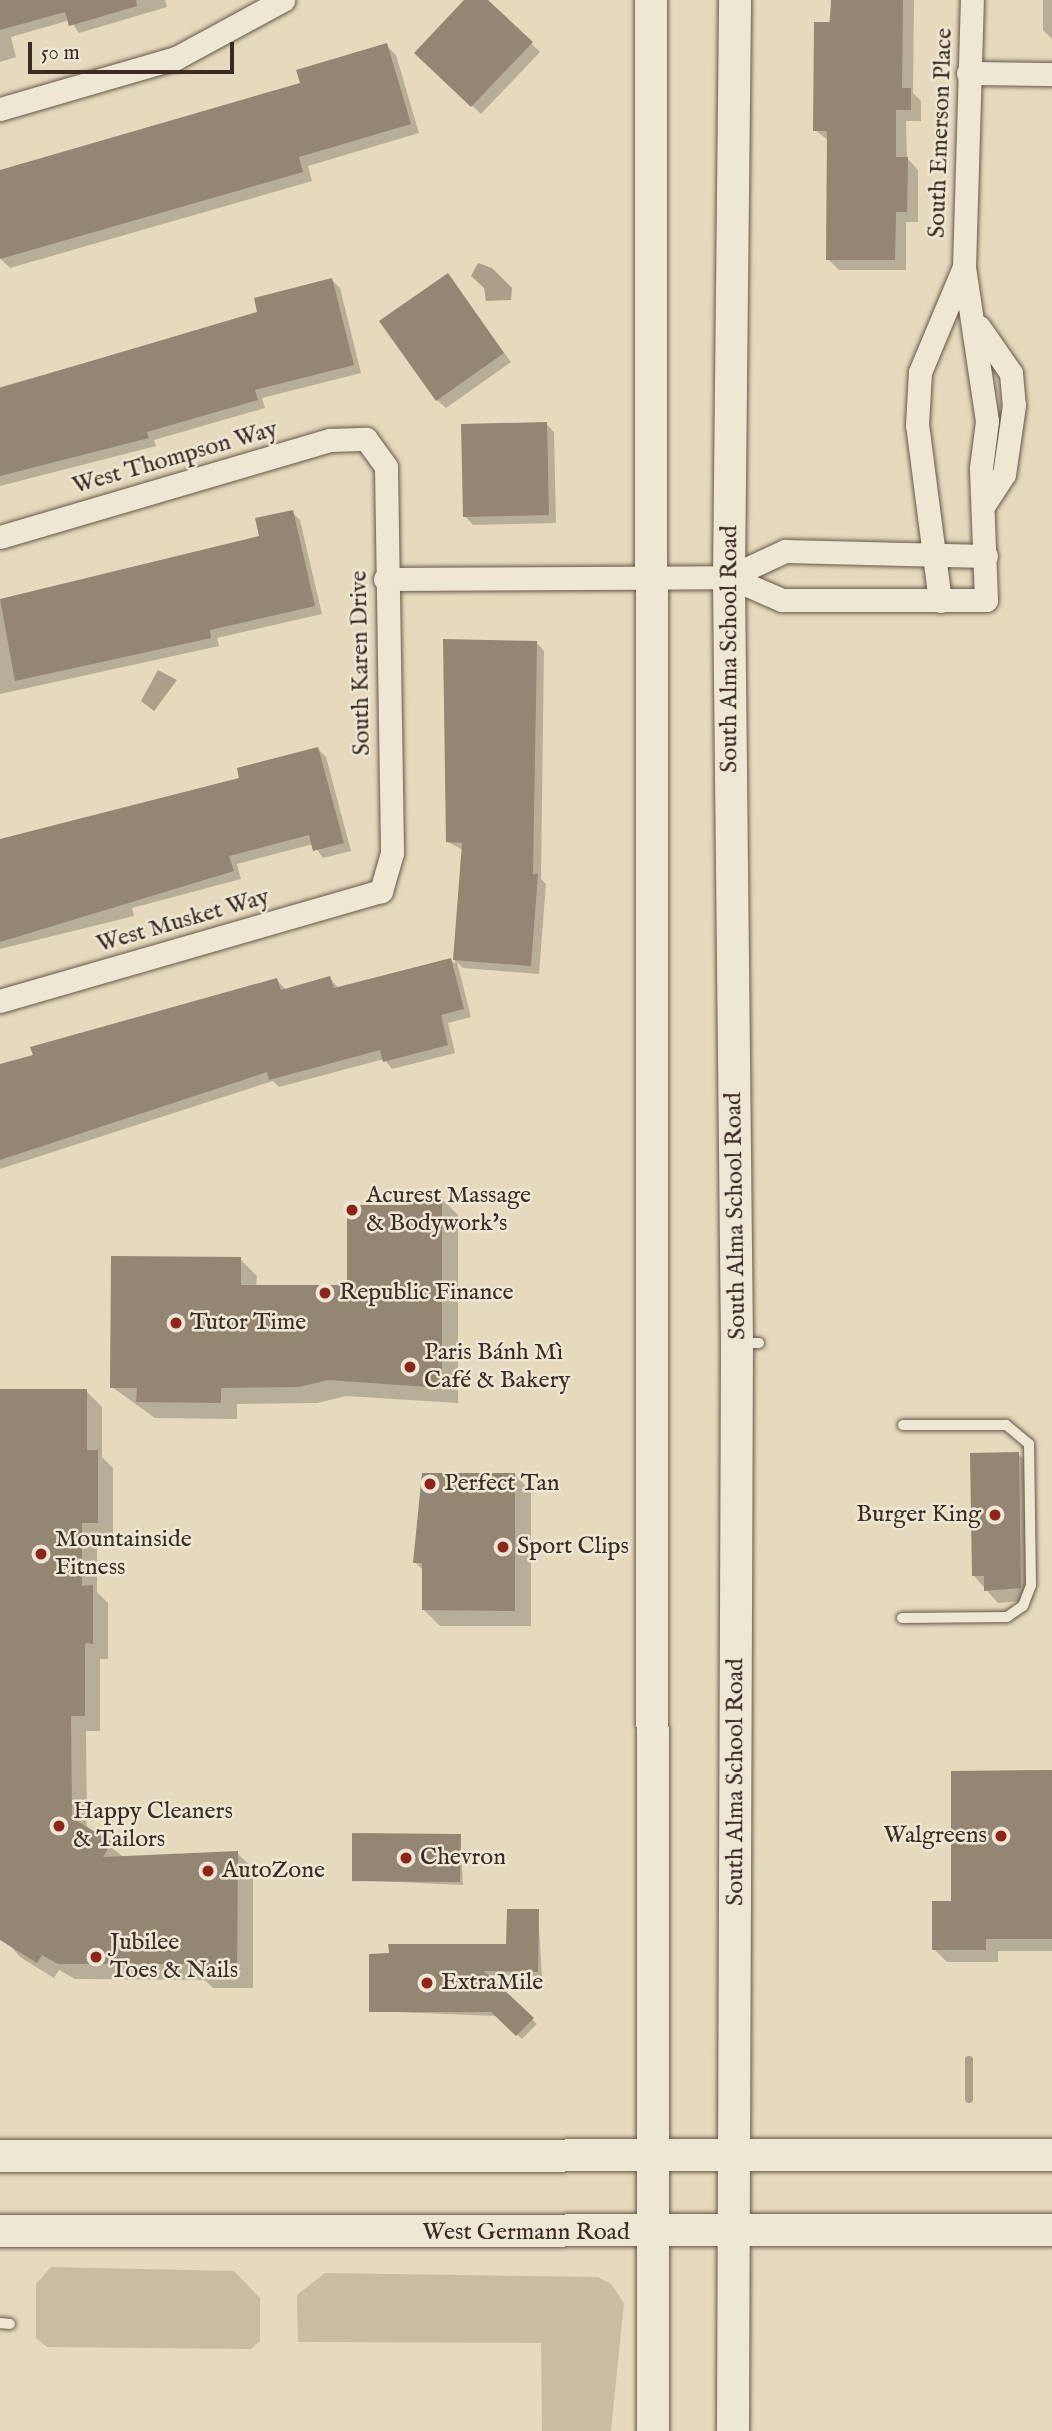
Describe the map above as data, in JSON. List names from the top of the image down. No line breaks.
{"streets":{"main road":["South Alma School Road","West Germann Road"],"street":["South Emerson Place","West Thompson Way","South Karen Drive","West Musket Way"]},"crossings":[["West Thompson Way","South Karen Drive"],["South Alma School Road","West Germann Road"],["South Karen Drive","West Musket Way"]],"places":["Acurest Massage & Bodywork's","Republic Finance","Tutor Time","Paris Bánh Mì Café & Bakery","Perfect Tan","Burger King","Sport Clips","Mountainside Fitness","Happy Cleaners & Tailors","Walgreens","Chevron","AutoZone","Jubilee Toes & Nails","ExtraMile"],"scale_bar":"50 m"}
